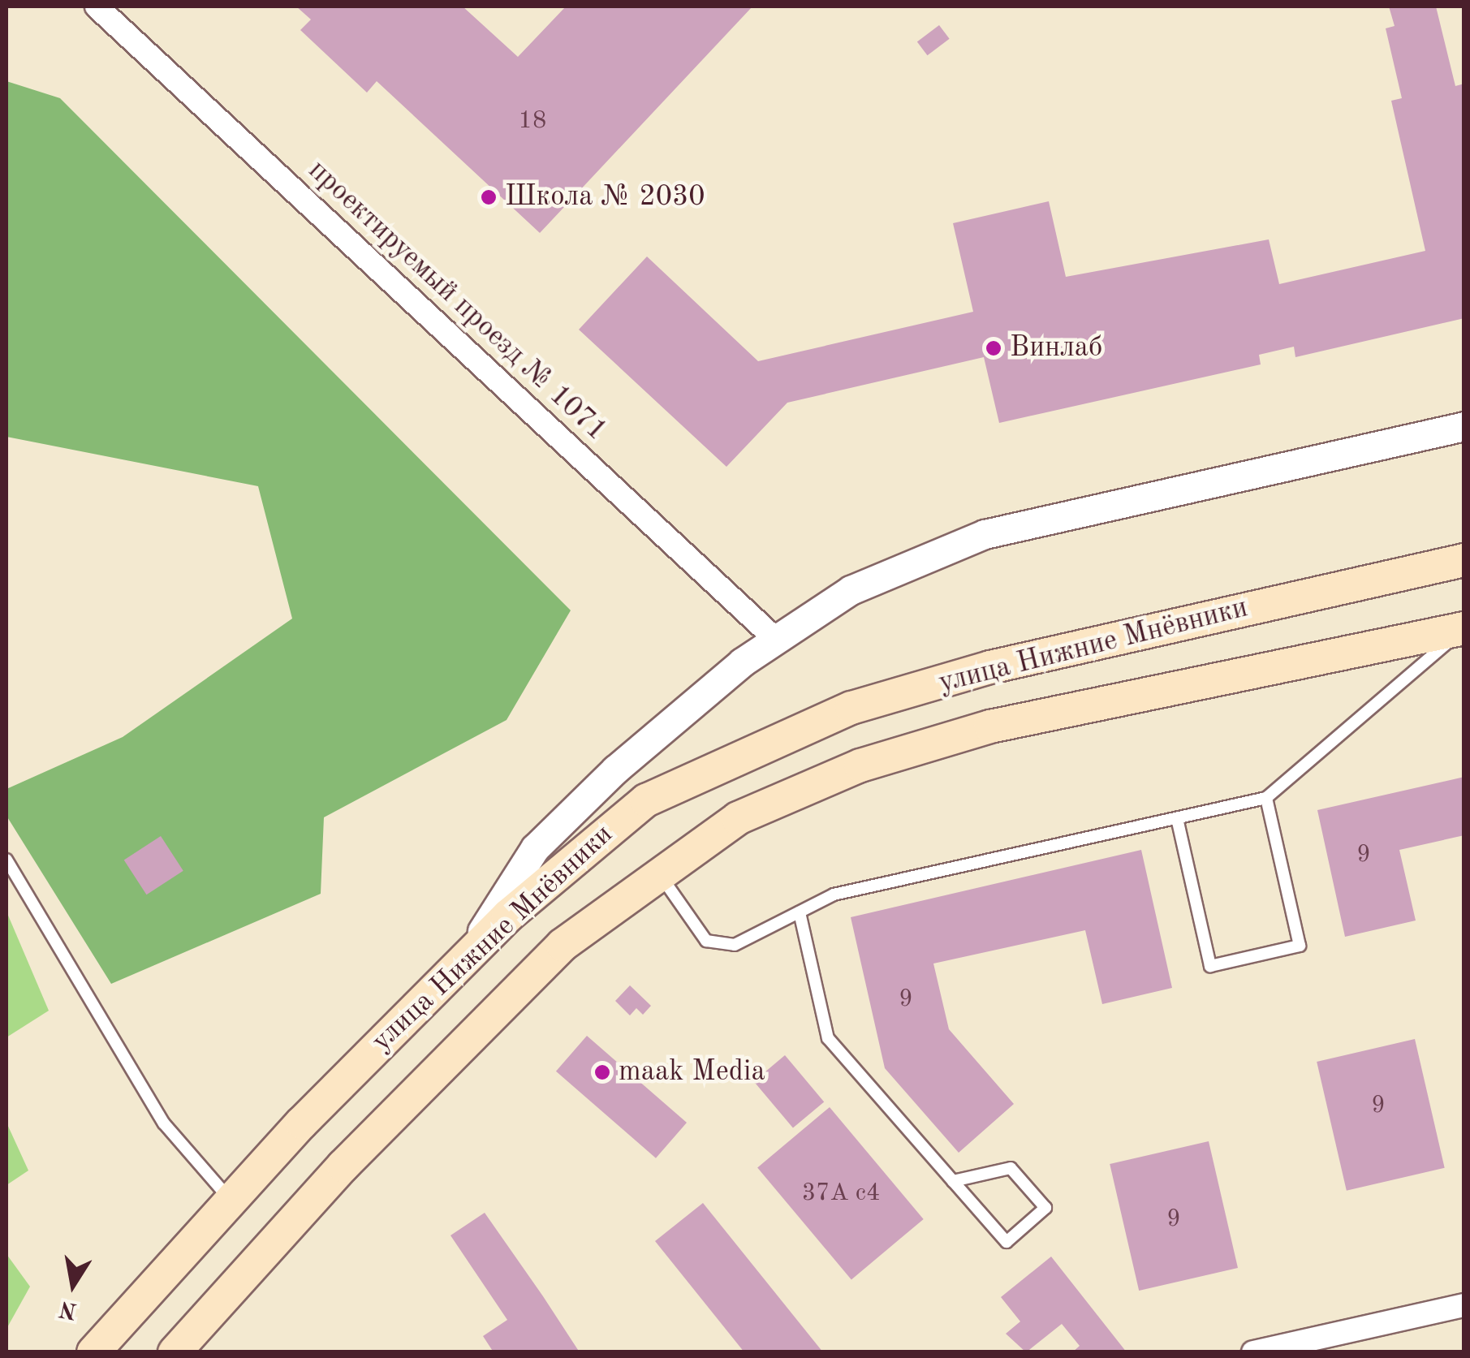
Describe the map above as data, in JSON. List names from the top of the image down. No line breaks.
{"streets":{"main road":["улица Нижние Мнёвники"],"street":["проектируемый проезд № 1071"]},"places":["Школа № 2030","Винлаб","maak Media"],"house_numbers":["18","9","9","9","37А с4","9"],"north":"bottom"}
